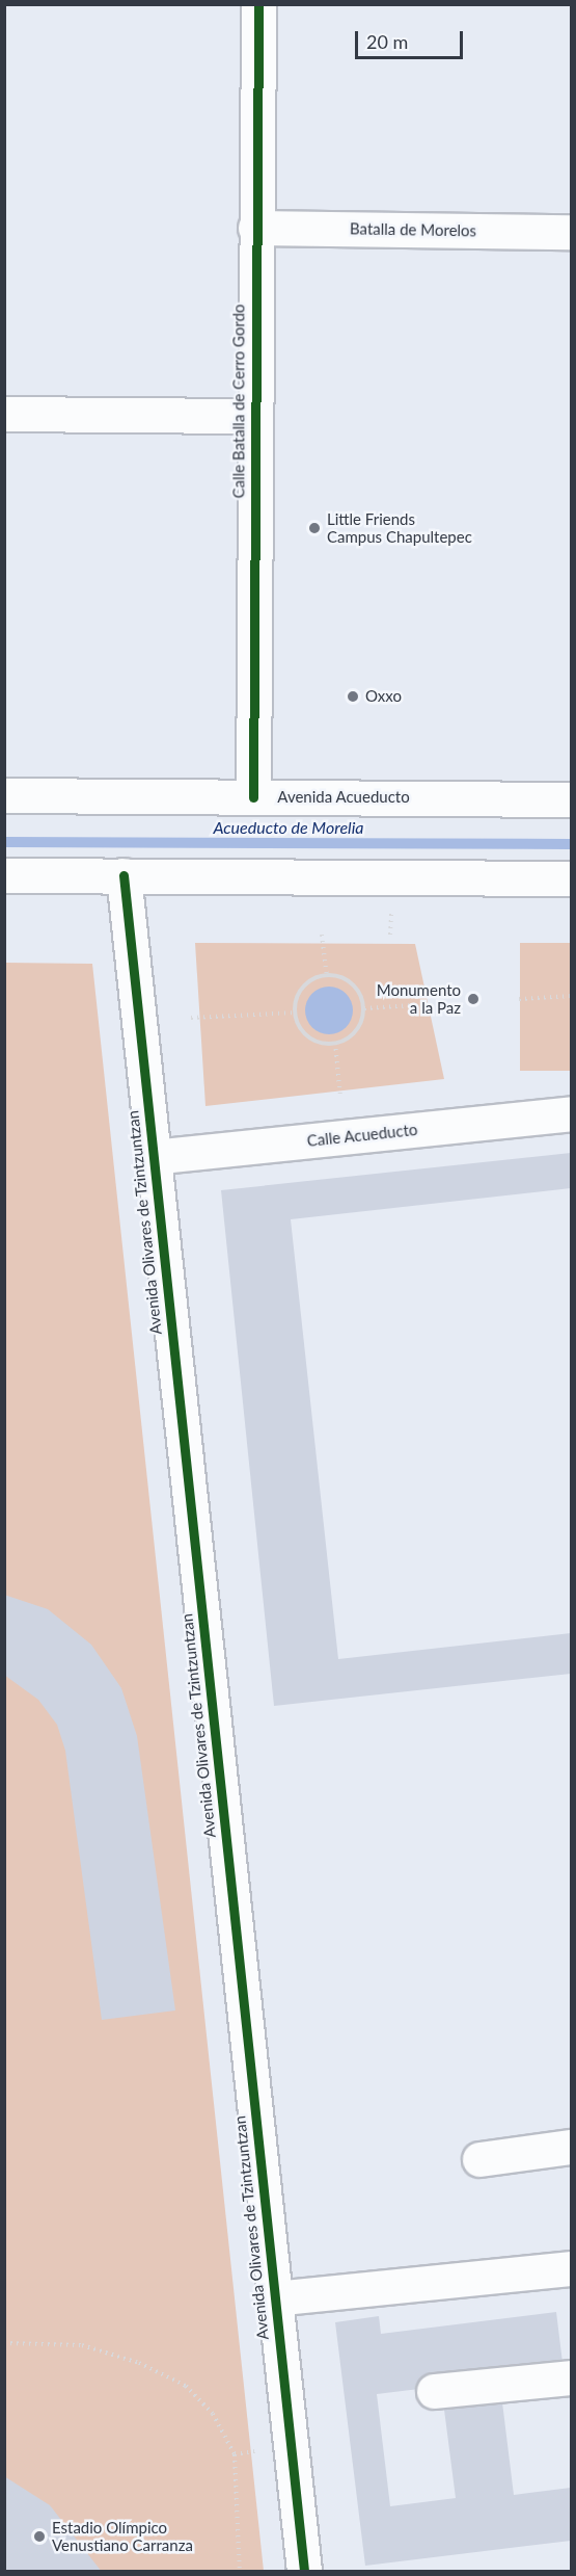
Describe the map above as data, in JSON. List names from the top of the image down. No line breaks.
{"streets":{"street":["Batalla de Morelos","Calle Batalla de Cerro Gordo","Avenida Acueducto","Calle Acueducto","Avenida Olivares de Tzintzuntzan"]},"crossings":[["Batalla de Morelos","Calle Batalla de Cerro Gordo"],["Calle Batalla de Cerro Gordo","Avenida Acueducto"],["Calle Acueducto","Avenida Olivares de Tzintzuntzan"]],"water":["Acueducto de Morelia"],"places":["Little Friends Campus Chapultepec","Oxxo","Monumento a la Paz","Estadio Olímpico Venustiano Carranza"],"scale_bar":"20 m"}
